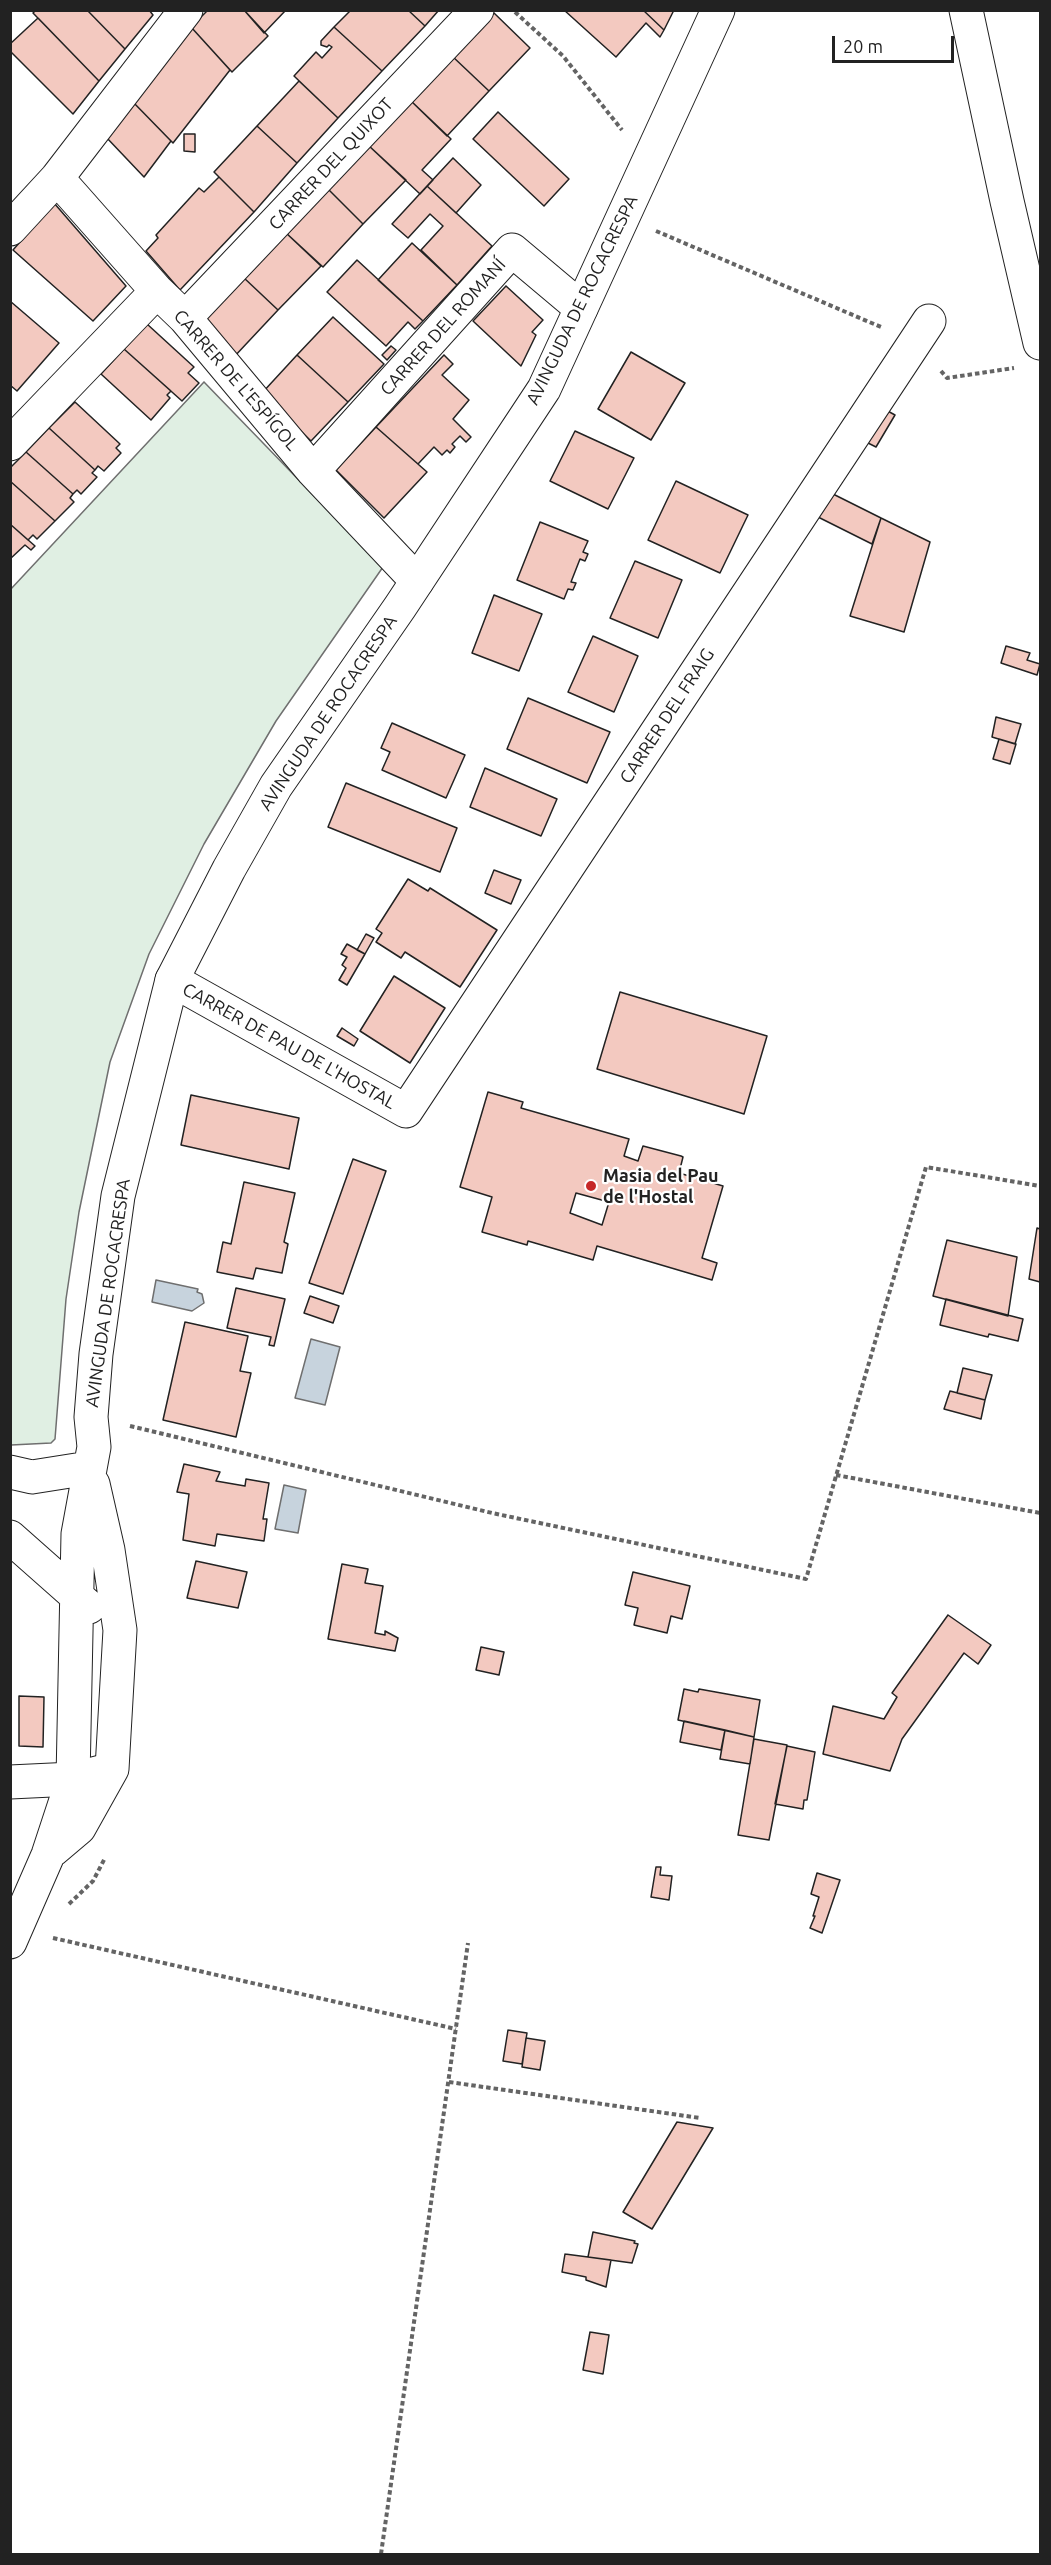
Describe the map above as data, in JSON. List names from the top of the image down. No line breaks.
{"streets":{"main road":["CARRER DEL QUIXOT","AVINGUDA DE ROCACRESPA","CARRER DEL ROMANÍ","CARRER DE L'ESPÍGOL","CARRER DEL FRAIG","CARRER DE PAU DE L'HOSTAL"]},"crossings":[["CARRER DEL QUIXOT","CARRER DE L'ESPÍGOL"],["AVINGUDA DE ROCACRESPA","CARRER DEL ROMANÍ"],["AVINGUDA DE ROCACRESPA","CARRER DE L'ESPÍGOL"],["AVINGUDA DE ROCACRESPA","CARRER DE PAU DE L'HOSTAL"],["CARRER DEL ROMANÍ","CARRER DE L'ESPÍGOL"],["CARRER DEL FRAIG","CARRER DE PAU DE L'HOSTAL"]],"places":["Masia del Pau de l'Hostal"],"scale_bar":"20 m"}
